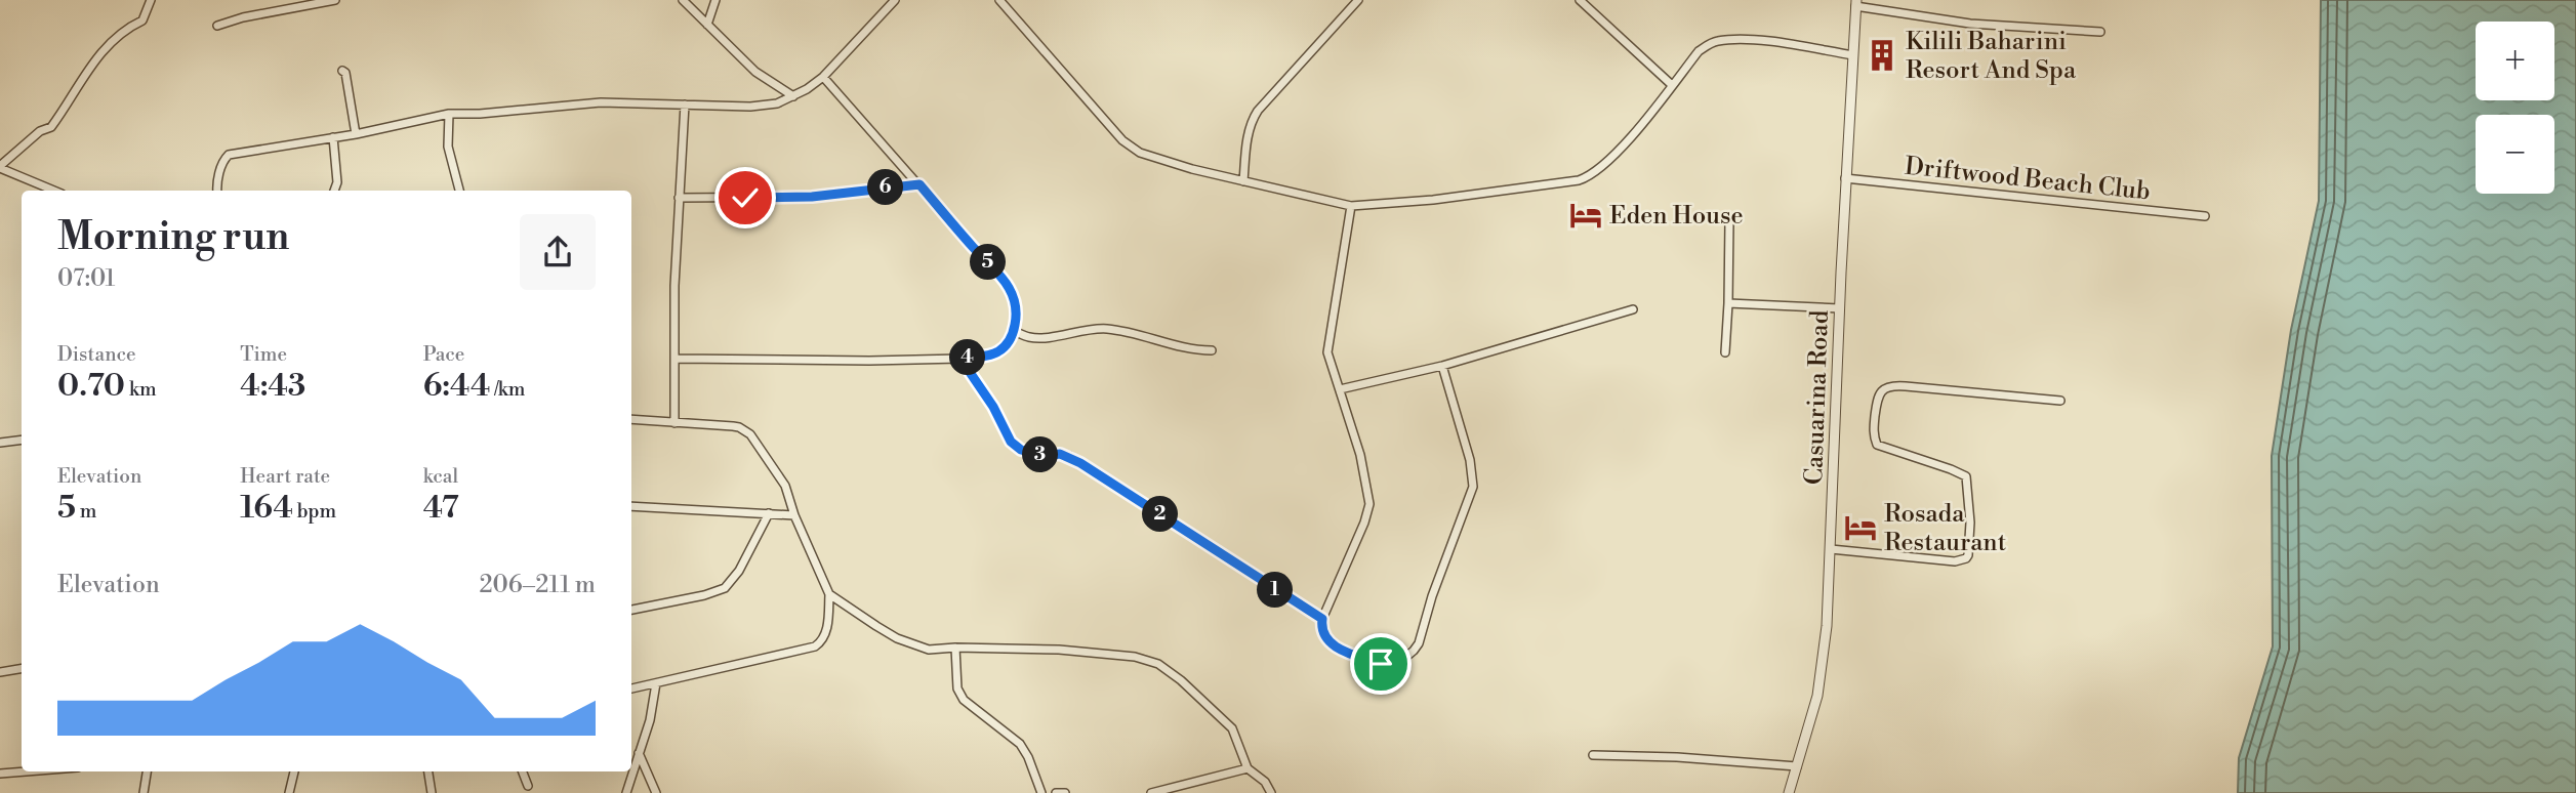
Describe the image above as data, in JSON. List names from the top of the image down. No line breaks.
{"streets":{"street":["Driftwood Beach Club","Casuarina Road"]},"crossings":[["Driftwood Beach Club","Casuarina Road"]],"places":{"building":["Kilili Baharini Resort And Spa"],"hotel":["Eden House","Rosada Restaurant"]},"page":{"map_buttons":["+","−"],"pins":["6","5","4","3","2","1"],"heading":["Morning run","07:01"],"stats":[["Distance","0.70 km"],["Time","4:43"],["Pace","6:44 /km"],["Elevation","5 m"],["Heart rate","164 bpm"],["kcal","47"]],"chart":["Elevation","206–211 m"]}}
